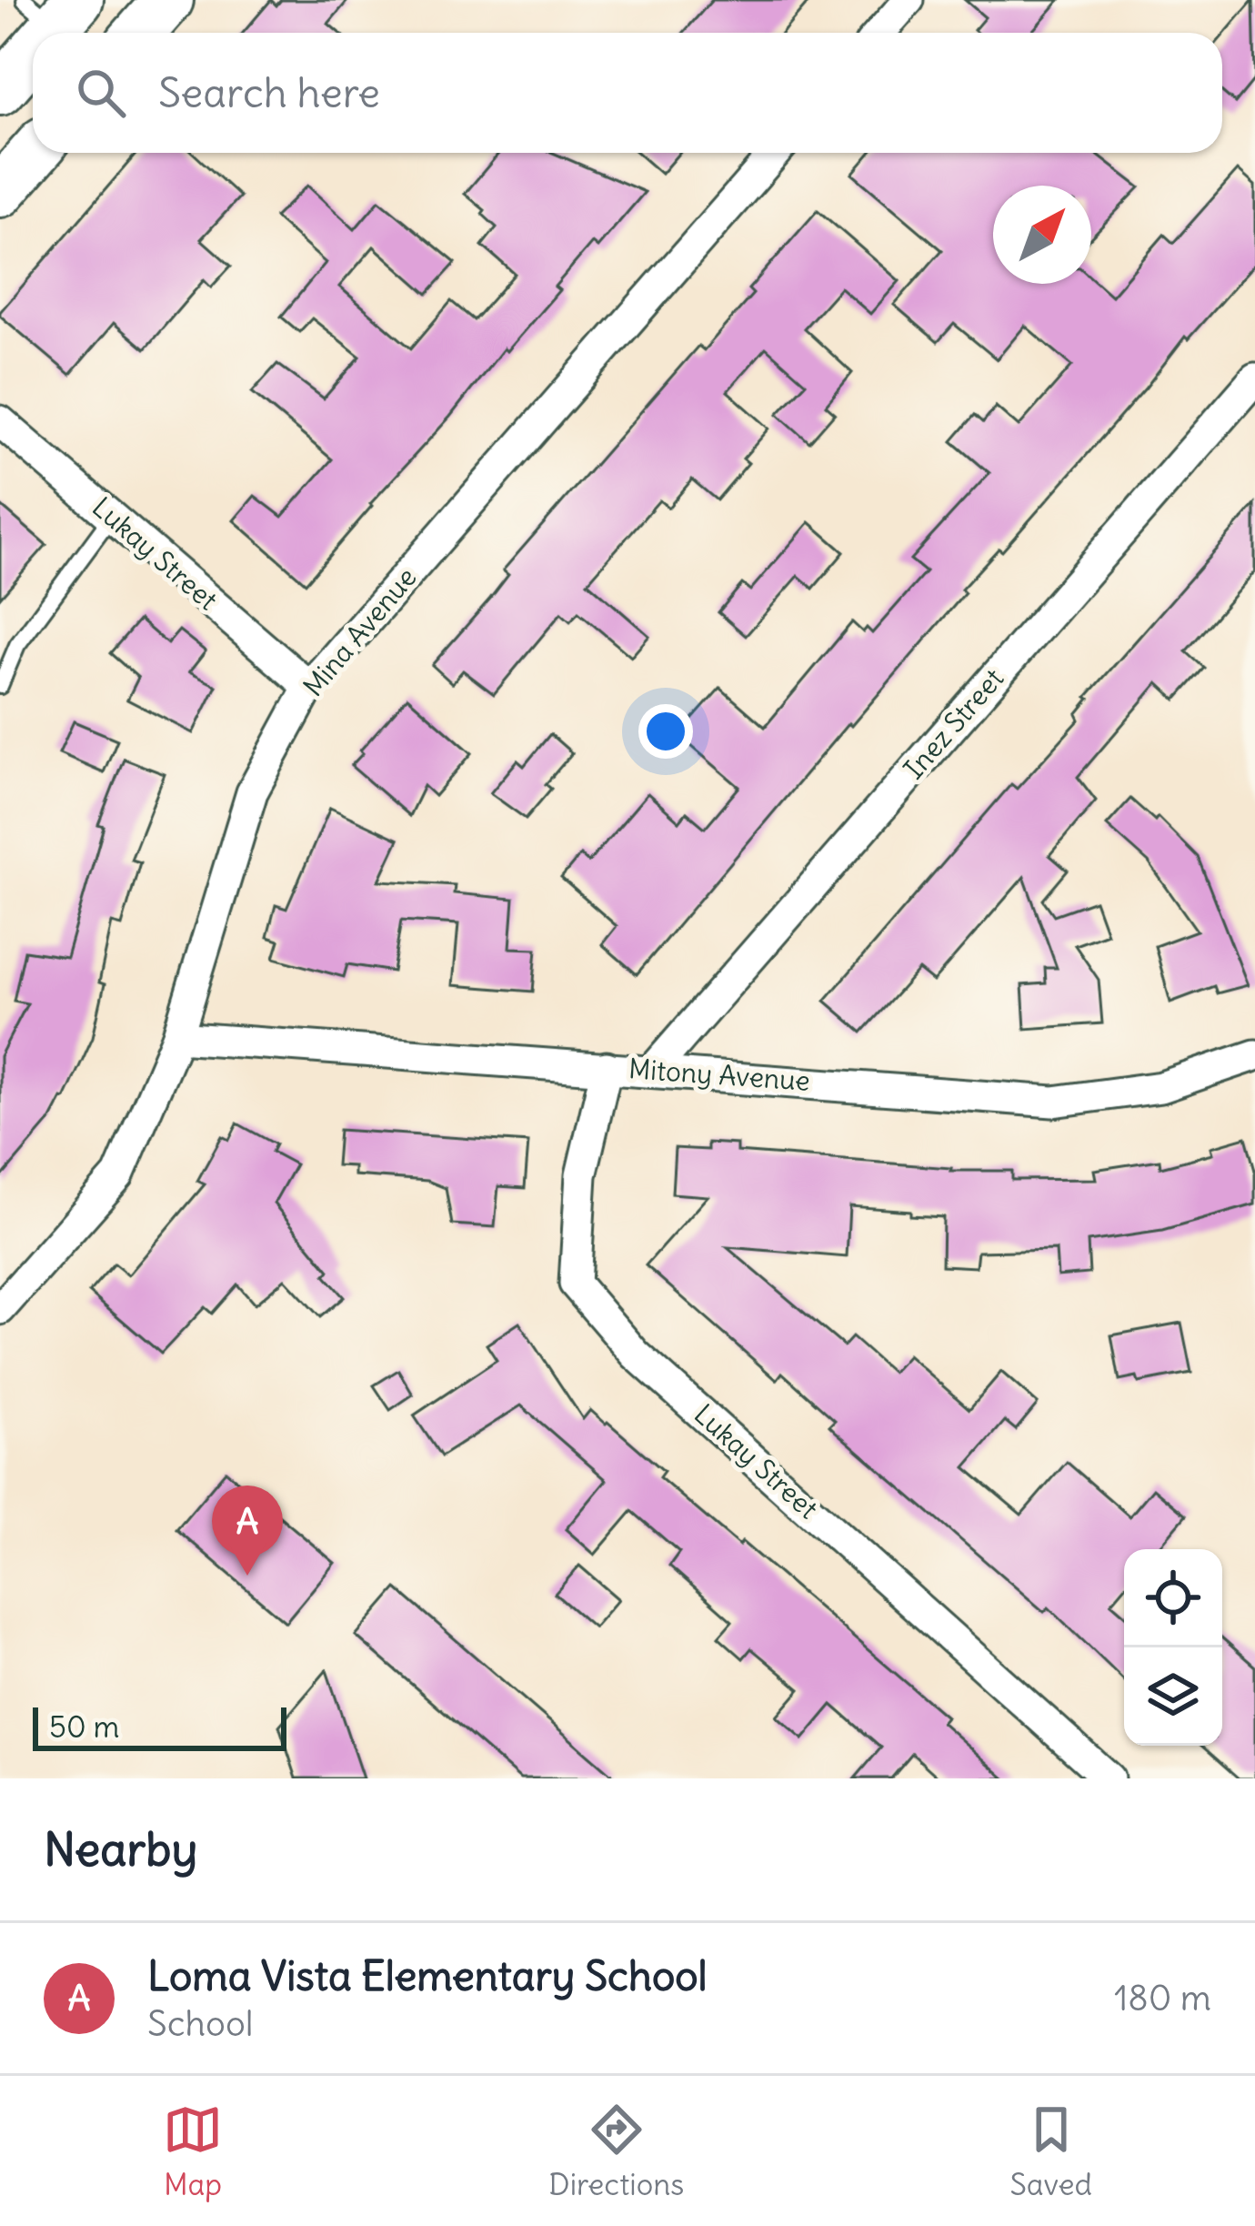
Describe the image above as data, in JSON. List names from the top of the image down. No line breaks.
{"streets":{"street":["Lukay Street","Mina Avenue","Inez Street","Mitony Avenue"]},"crossings":[["Lukay Street","Mina Avenue"],["Lukay Street","Mitony Avenue"],["Mina Avenue","Mitony Avenue"],["Inez Street","Mitony Avenue"]],"scale_bar":"50 m","north":"top right","page":{"search":"Search here","pins":"A","scale":"50 m","heading":"Nearby","list":[{"mark":"A","name":"Loma Vista Elementary School","note":"School","value":"180 m"}],"nav":["Map","Directions","Saved"]}}
